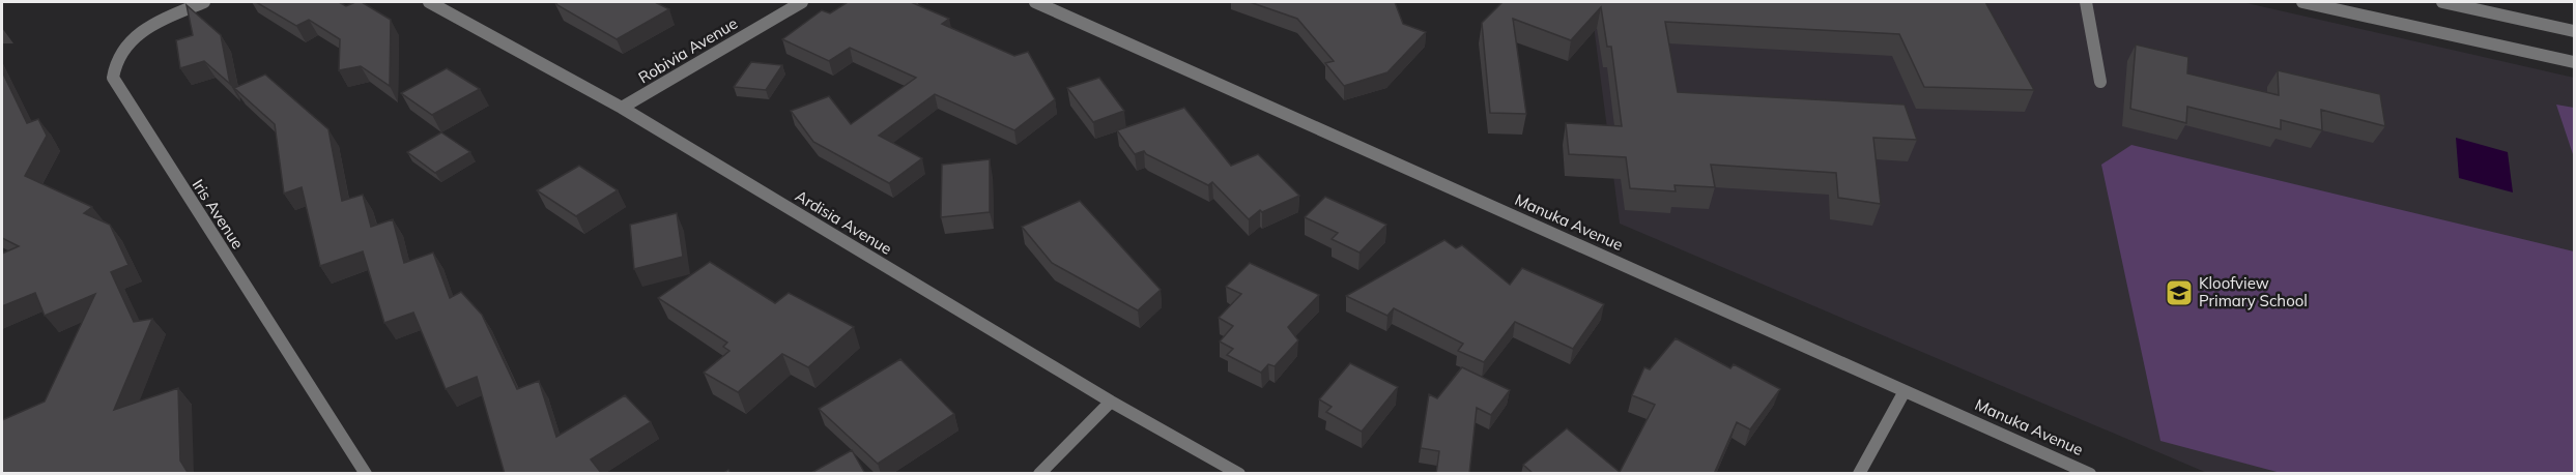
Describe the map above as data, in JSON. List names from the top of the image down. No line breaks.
{"streets":{"street":["Robivia Avenue","Iris Avenue","Ardisia Avenue","Manuka Avenue"]},"crossings":[["Robivia Avenue","Ardisia Avenue"]],"places":{"school or university":["Kloofview Primary School"]}}
